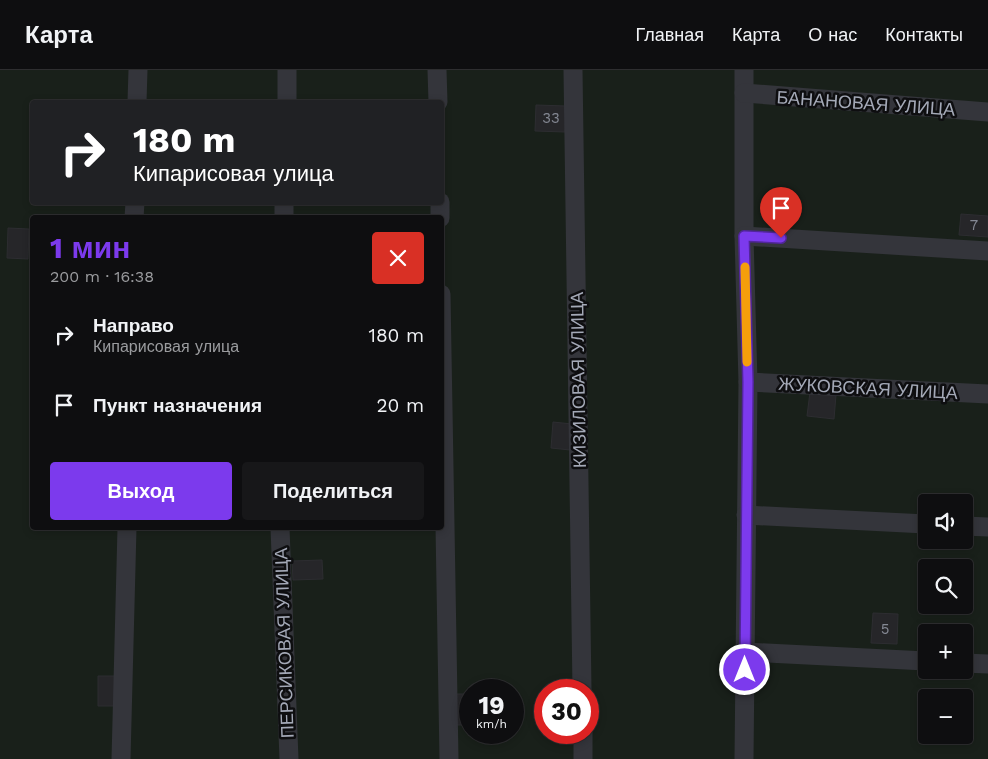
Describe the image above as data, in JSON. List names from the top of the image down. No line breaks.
{"streets":{"street":["БАНАНОВАЯ УЛИЦА","КИЗИЛОВАЯ УЛИЦА","ЖУКОВСКАЯ УЛИЦА","ПЕРСИКОВАЯ УЛИЦА"]},"house_numbers":["33","7","5"],"page":{"header":"Карта","nav":["Главная","Карта","О нас","Контакты"],"turn":["180 m","Кипарисовая улица"],"heading":["1 мин","200 m · 16:38"],"list":[{"name":"Направо","note":"Кипарисовая улица","value":"180 m"},{"name":"Пункт назначения","value":"20 m"}],"buttons":["Выход","Поделиться"],"map_buttons":["+","−"],"speed":"19 km/h","limit":"30"}}
